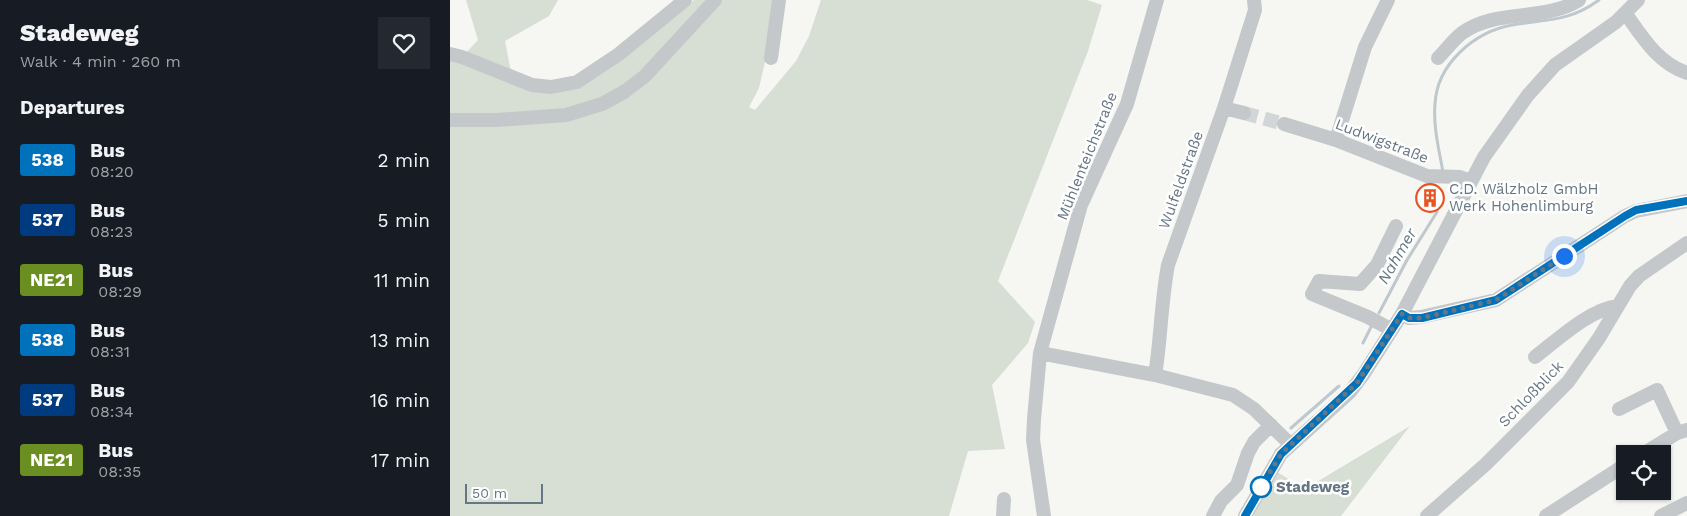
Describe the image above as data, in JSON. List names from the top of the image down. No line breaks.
{"streets":{"street":["Ludwigstraße","Mühlenteichstraße","Wulfeldstraße","Schloßblick"]},"water":["Nahmer"],"places":{"building":["C.D. Wälzholz GmbH Werk Hohenlimburg"],"other":["Stadeweg"]},"lines":["bus line 538"],"scale_bar":"50 m","page":{"heading":[["Stadeweg","Walk · 4 min · 260 m"],"Departures"],"list":[{"mark":"538","name":"Bus","note":"08:20","value":"2 min"},{"mark":"537","name":"Bus","note":"08:23","value":"5 min"},{"mark":"NE21","name":"Bus","note":"08:29","value":"11 min"},{"mark":"538","name":"Bus","note":"08:31","value":"13 min"},{"mark":"537","name":"Bus","note":"08:34","value":"16 min"},{"mark":"NE21","name":"Bus","note":"08:35","value":"17 min"}],"scale":"50 m"}}
